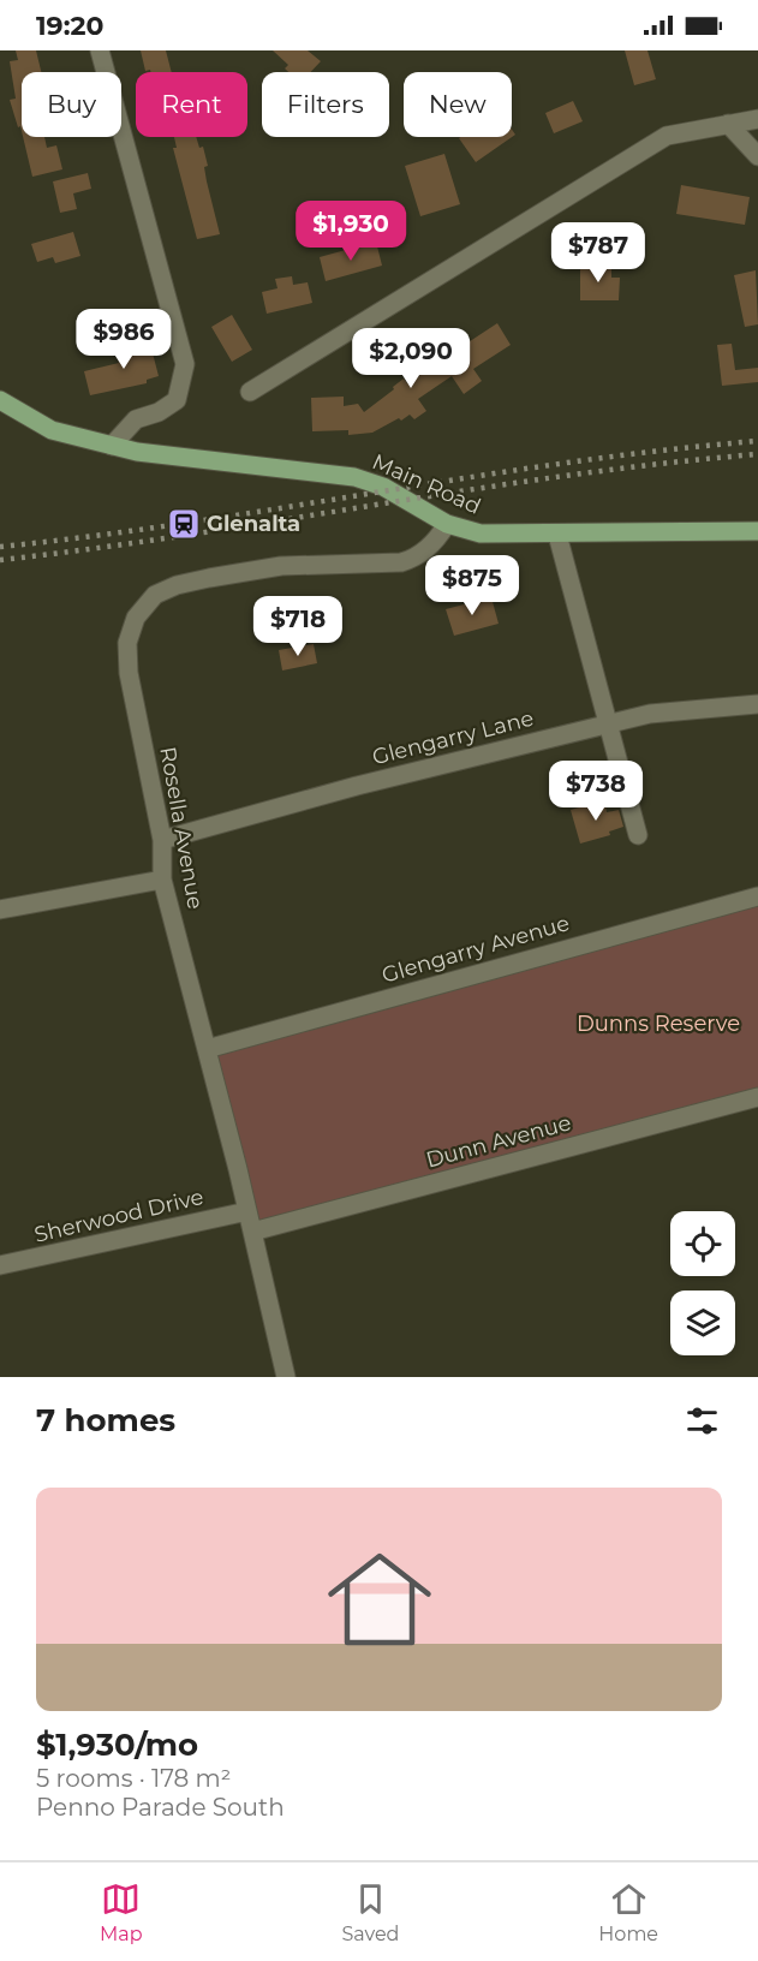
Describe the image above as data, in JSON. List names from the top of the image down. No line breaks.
{"streets":{"main road":["Main Road"],"street":["Glengarry Lane","Rosella Avenue","Glengarry Avenue","Dunn Avenue","Sherwood Drive"]},"crossings":[["Main Road","Rosella Avenue"],["Glengarry Lane","Rosella Avenue"],["Rosella Avenue","Glengarry Avenue"],["Rosella Avenue","Dunn Avenue"],["Rosella Avenue","Sherwood Drive"]],"parks":["Dunns Reserve"],"places":{"station":["Glenalta"]},"page":{"status":"19:20","chip":["Buy","Rent","Filters","New"],"price":["$1,930","$787","$986","$2,090","$875","$718","$738"],"heading":"7 homes","list":[{"name":"$1,930/mo","note":"5 rooms · 178 m² · Penno Parade South"}],"tabs":["Map","Saved","Home"]}}
